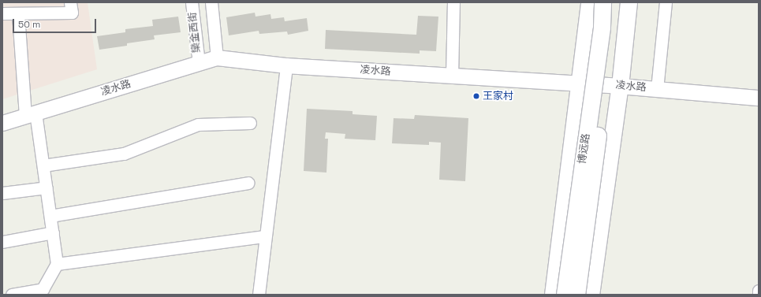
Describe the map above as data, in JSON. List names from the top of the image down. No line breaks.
{"streets":{"main road":["博远路"],"street":["欒金西街","凌水路"]},"crossings":[["欒金西街","凌水路"]],"places":["王家村"],"scale_bar":"50 m"}
